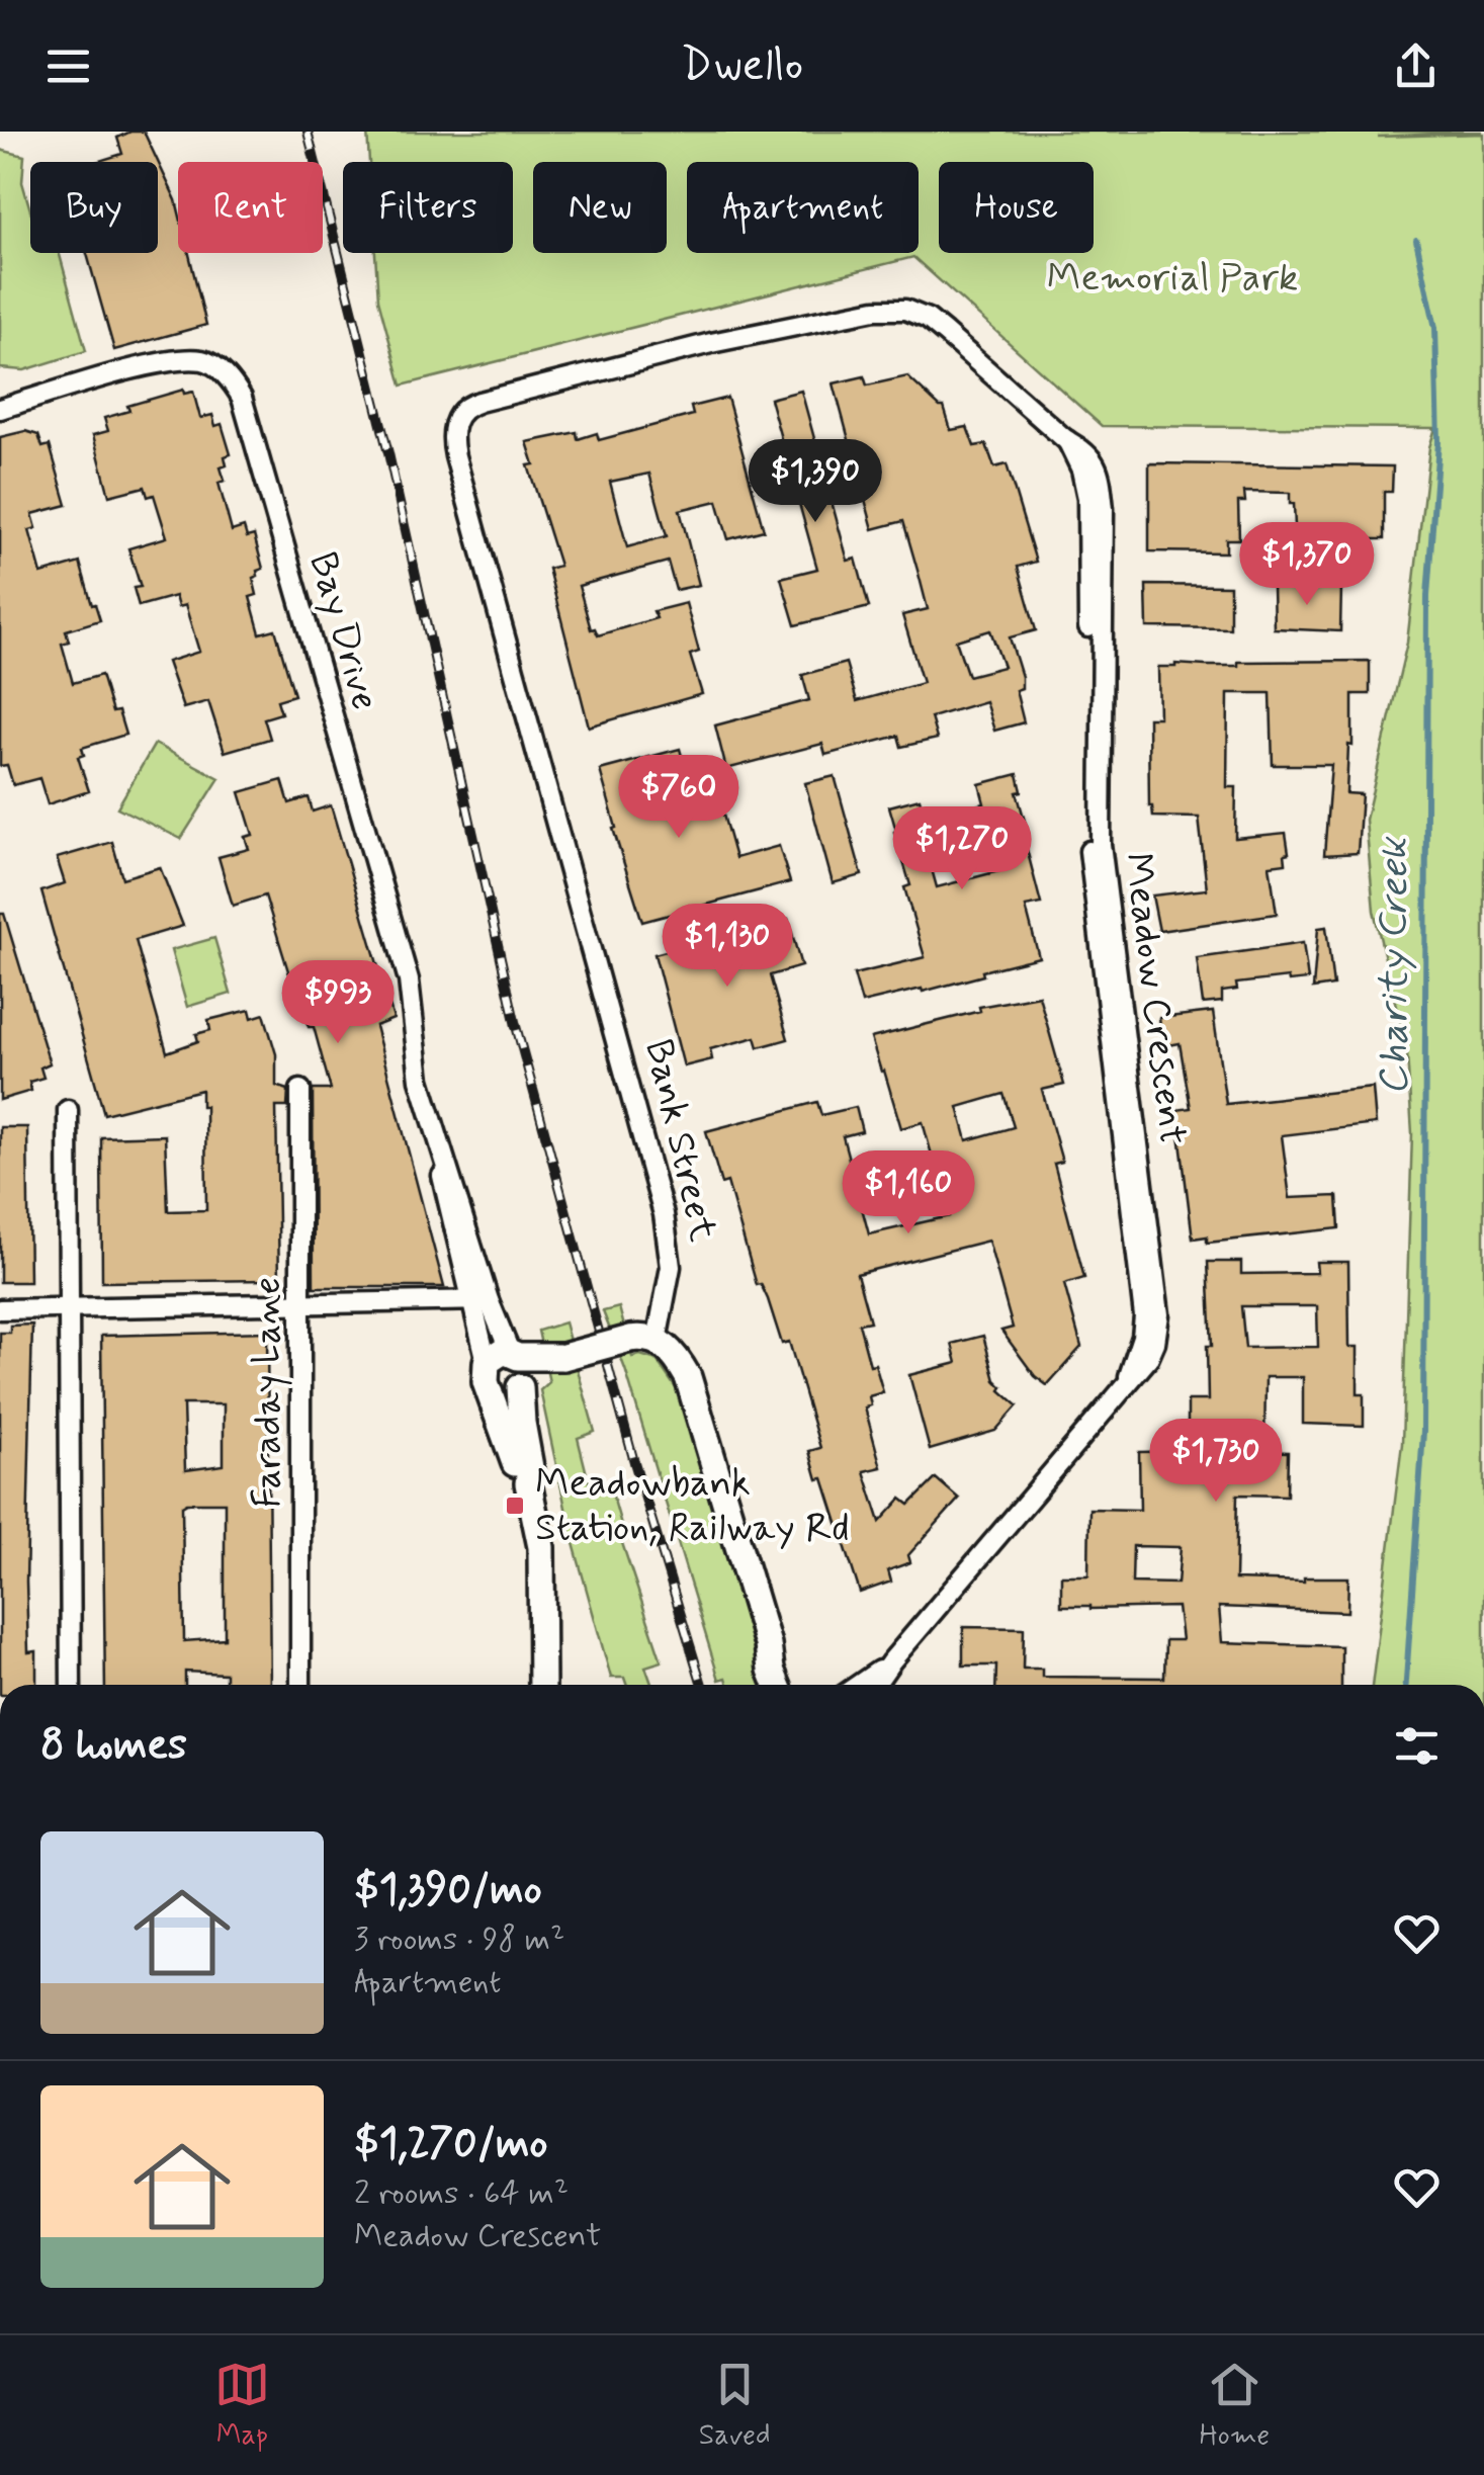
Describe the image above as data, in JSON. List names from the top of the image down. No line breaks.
{"streets":{"street":["Bay Drive","Meadow Crescent","Bank Street","Faraday Lane"]},"crossings":[["Meadow Crescent","Bank Street"]],"water":["Charity Creek"],"parks":["Memorial Park"],"places":{"transit":["Meadowbank Station, Railway Rd"]},"page":{"header":"Dwello","chip":["Buy","Rent","Filters","New","Apartment","House"],"price":["$1,390","$1,370","$760","$1,270","$1,130","$993","$1,160","$1,730"],"heading":"8 homes","list":[{"name":"$1,390/mo","note":"3 rooms · 98 m² · Apartment"},{"name":"$1,270/mo","note":"2 rooms · 64 m² · Meadow Crescent"}],"tabs":["Map","Saved","Home"]}}
